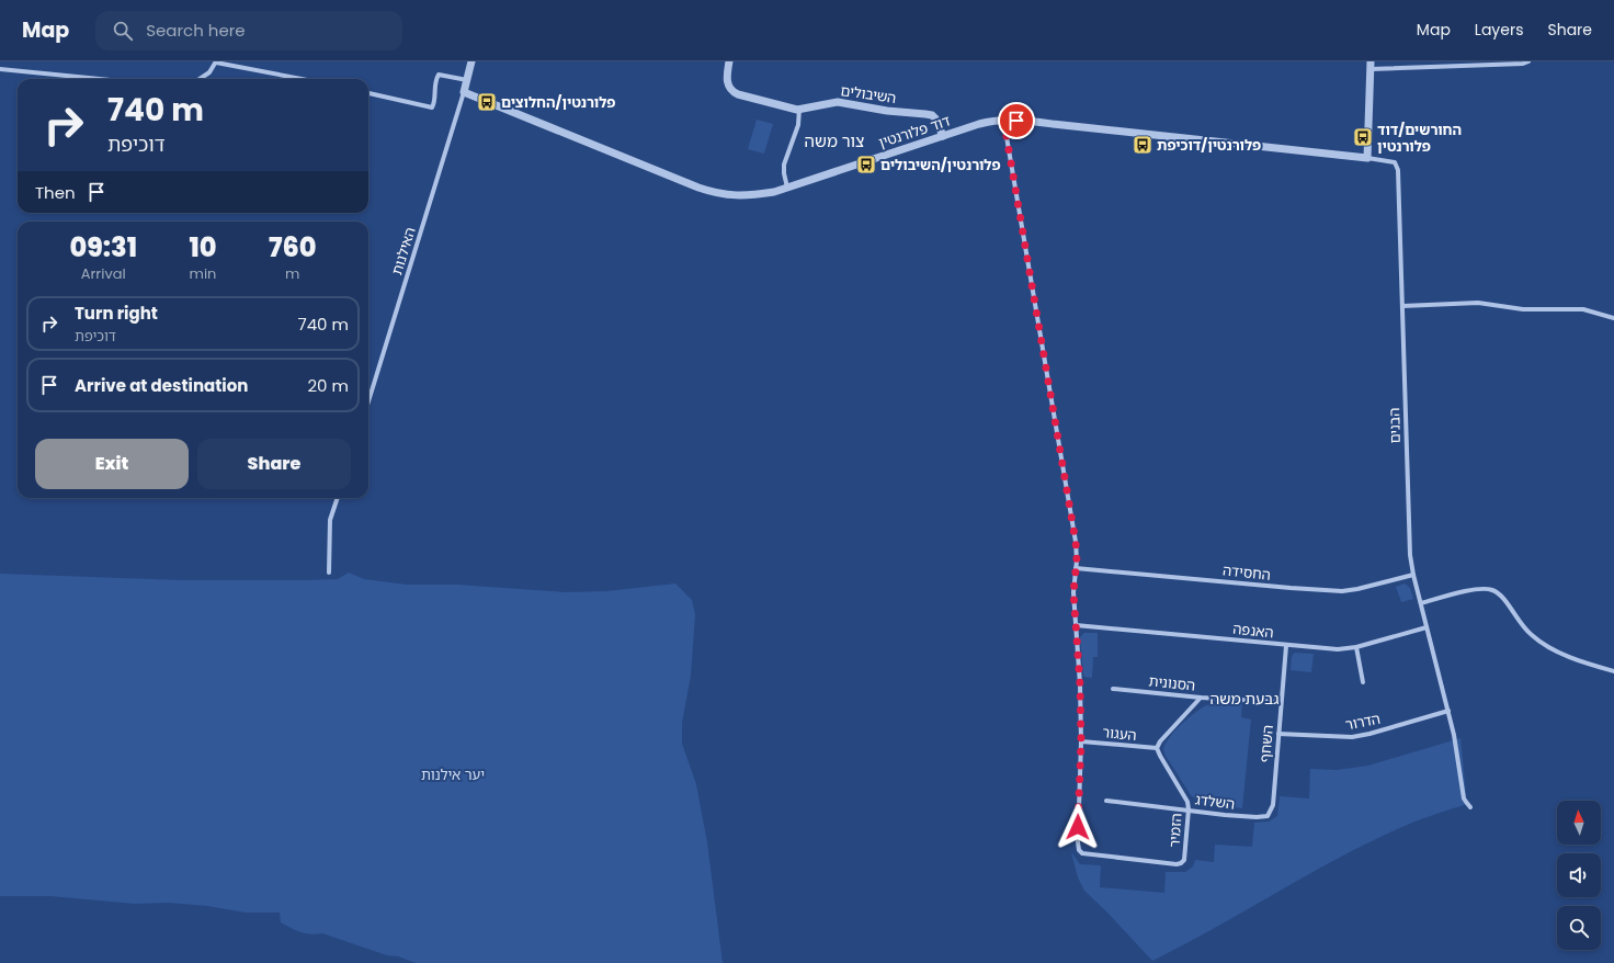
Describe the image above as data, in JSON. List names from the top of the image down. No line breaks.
{"streets":{"street":["השיבולים","דוד פלורנטין","האילנות","הבנים","החסידה","האנפה","הסנונית","הדרור","העגור","השחף","השלדג","הזמיר"]},"crossings":[["השיבולים","דוד פלורנטין"],["דוד פלורנטין","האילנות"],["דוד פלורנטין","הבנים"],["הבנים","החסידה"],["הבנים","האנפה"],["הבנים","הדרור"],["האנפה","השחף"],["הסנונית","השחף"],["הדרור","השחף"],["העגור","הזמיר"],["השחף","השלדג"],["השלדג","הזמיר"]],"districts":["צור משה","גבעת משה"],"parks":["יער אילנות"],"places":{"bus stop":["פלורנטין/החלוצים","החורשים/דוד פלורנטין","פלורנטין/דוכיפת","פלורנטין/השיבולים"]},"north":"top","page":{"header":"Map","search":"Search here","nav":["Map","Layers","Share"],"turn":["740 m","דוכיפת"],"then":"Then","eta":["09:31","Arrival","10","min","760","m"],"list":[{"name":"Turn right","note":"דוכיפת","value":"740 m"},{"name":"Arrive at destination","value":"20 m"}],"buttons":["Exit","Share"]}}
